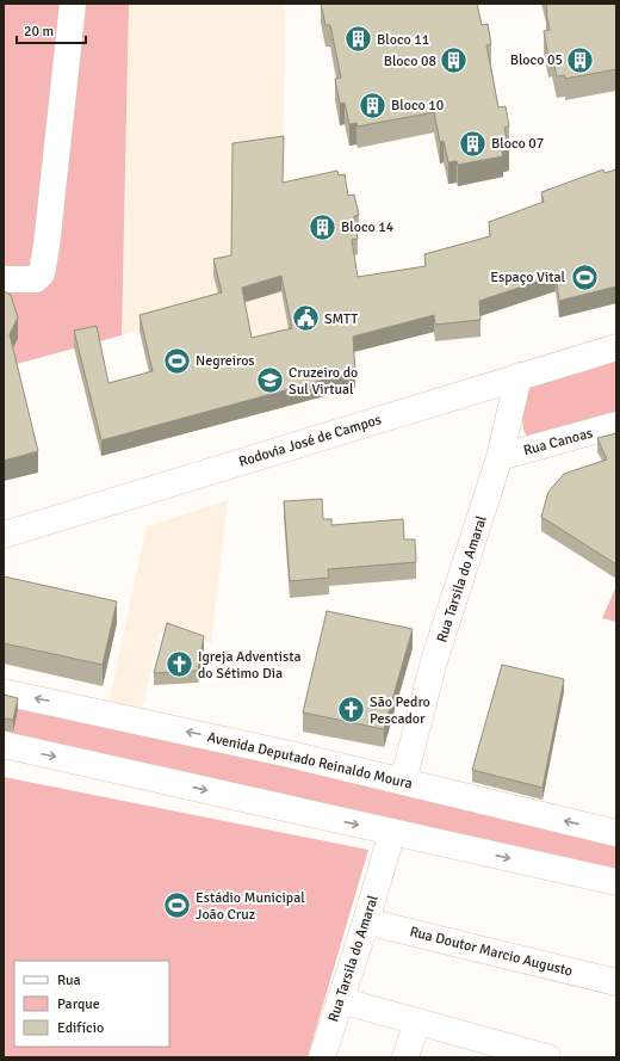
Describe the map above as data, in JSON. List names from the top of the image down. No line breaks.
{"streets":{"street":["Rodovia José de Campos","Rua Canoas","Rua Tarsila do Amaral","Avenida Deputado Reinaldo Moura","Rua Doutor Marcio Augusto"]},"crossings":[["Rodovia José de Campos","Rua Tarsila do Amaral"],["Rua Canoas","Rua Tarsila do Amaral"],["Rua Tarsila do Amaral","Avenida Deputado Reinaldo Moura"],["Rua Tarsila do Amaral","Rua Doutor Marcio Augusto"]],"places":{"building":["Bloco 11","Bloco 05","Bloco 08","Bloco 10","Bloco 07","Bloco 14"],"sports":["Espaço Vital","Negreiros","Estádio Municipal João Cruz"],"public building":["SMTT"],"school or university":["Cruzeiro do Sul Virtual"],"church":["Igreja Adventista do Sétimo Dia","São Pedro Pescador"]},"legend":["Rua","Parque","Edifício"],"scale_bar":"20 m"}
